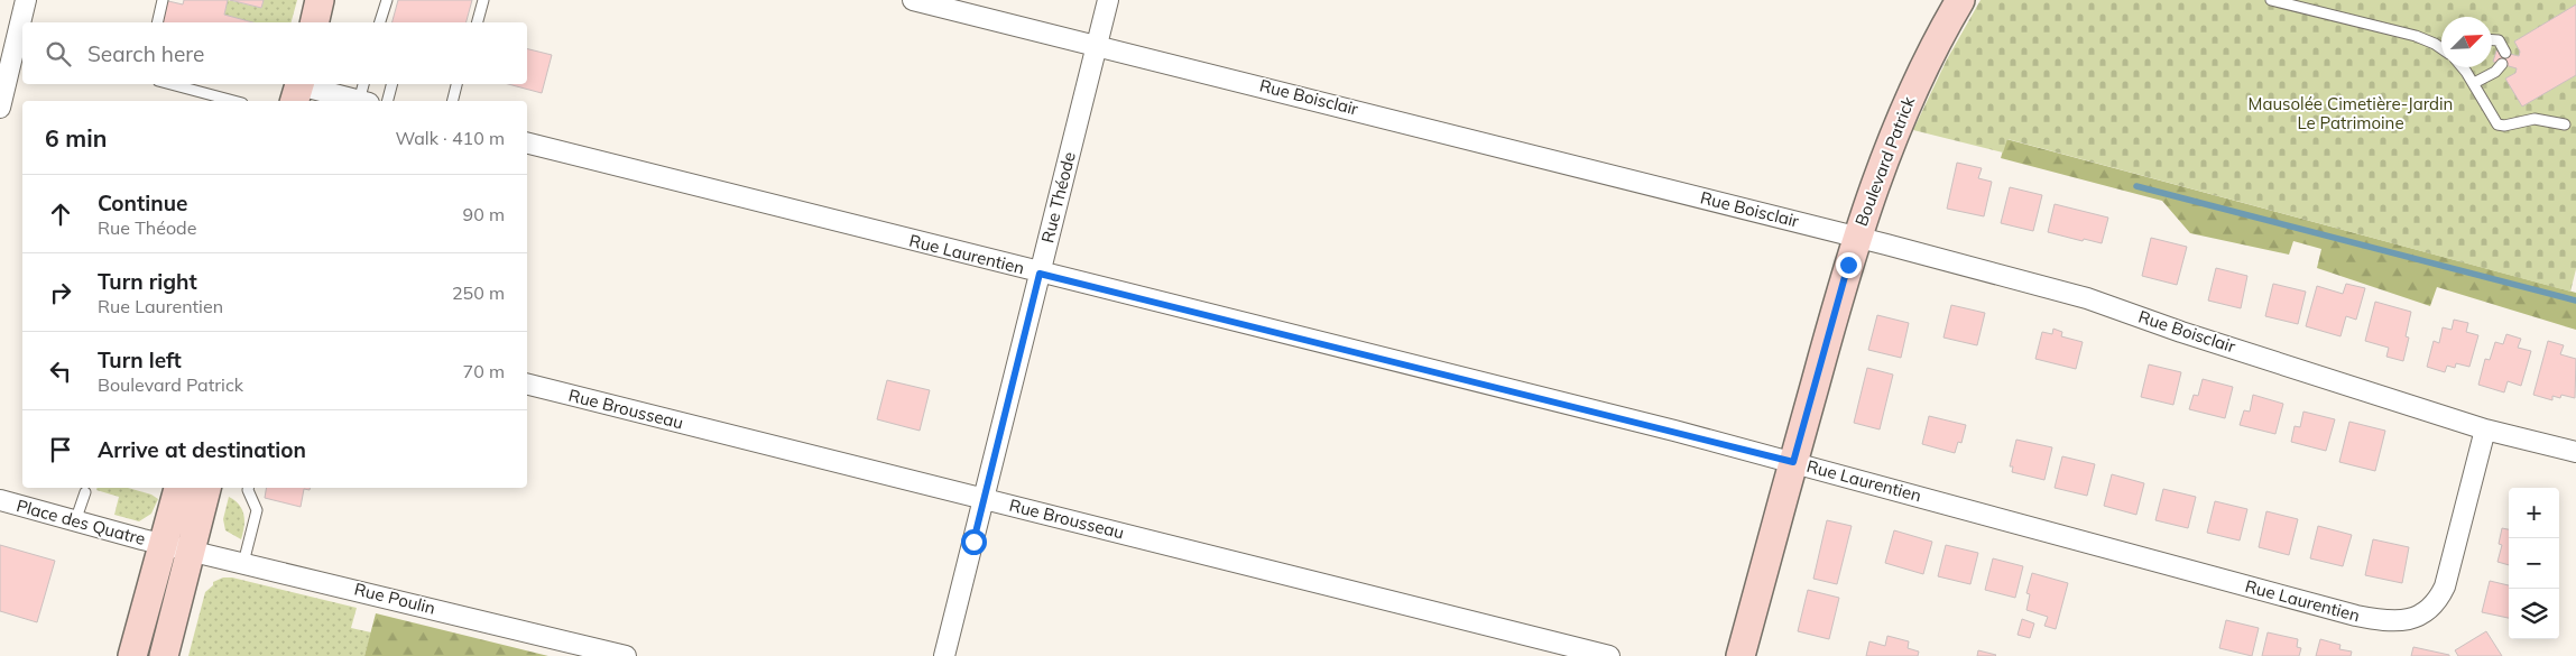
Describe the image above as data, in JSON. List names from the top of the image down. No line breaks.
{"streets":{"street":["Rue Boisclair","Boulevard Patrick","Rue Théode","Rue Laurentien","Rue Brousseau","Place des Quatre","Rue Poulin"]},"crossings":[["Rue Boisclair","Boulevard Patrick"],["Rue Boisclair","Rue Théode"],["Rue Boisclair","Rue Laurentien"],["Boulevard Patrick","Rue Laurentien"],["Rue Théode","Rue Laurentien"],["Rue Théode","Rue Brousseau"],["Place des Quatre","Rue Poulin"]],"parks":["Mausolée Cimetière-Jardin Le Patrimoine"],"north":"top right","page":{"search":"Search here","heading":["6 min","Walk · 410 m"],"list":[["Continue","Rue Théode","90 m"],["Turn right","Rue Laurentien","250 m"],["Turn left","Boulevard Patrick","70 m"],"Arrive at destination"],"map_buttons":["+","−"]}}
